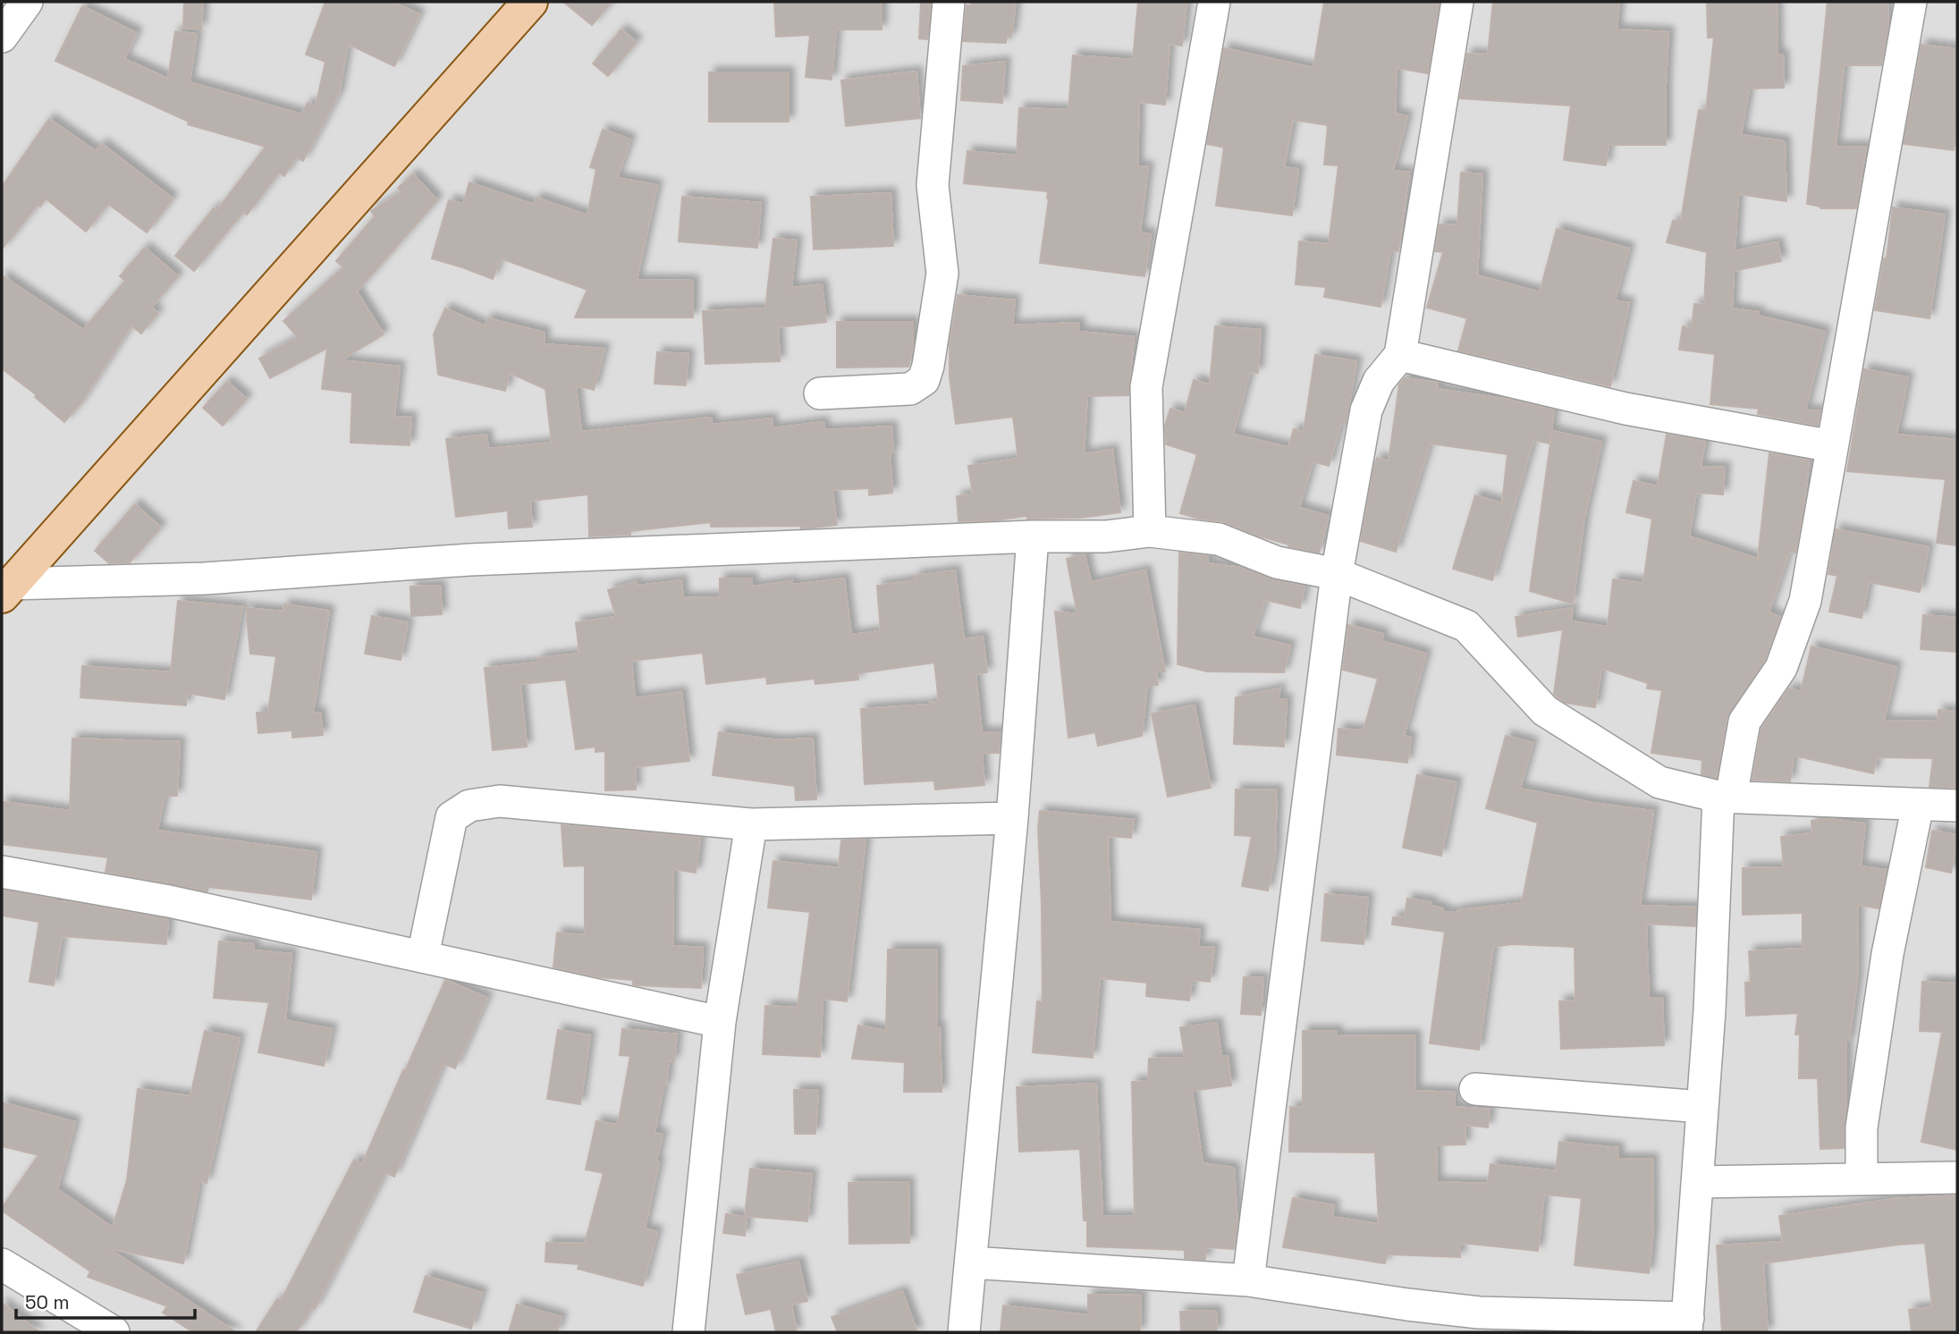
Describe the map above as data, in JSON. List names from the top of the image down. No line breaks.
{"scale_bar":"50 m"}
